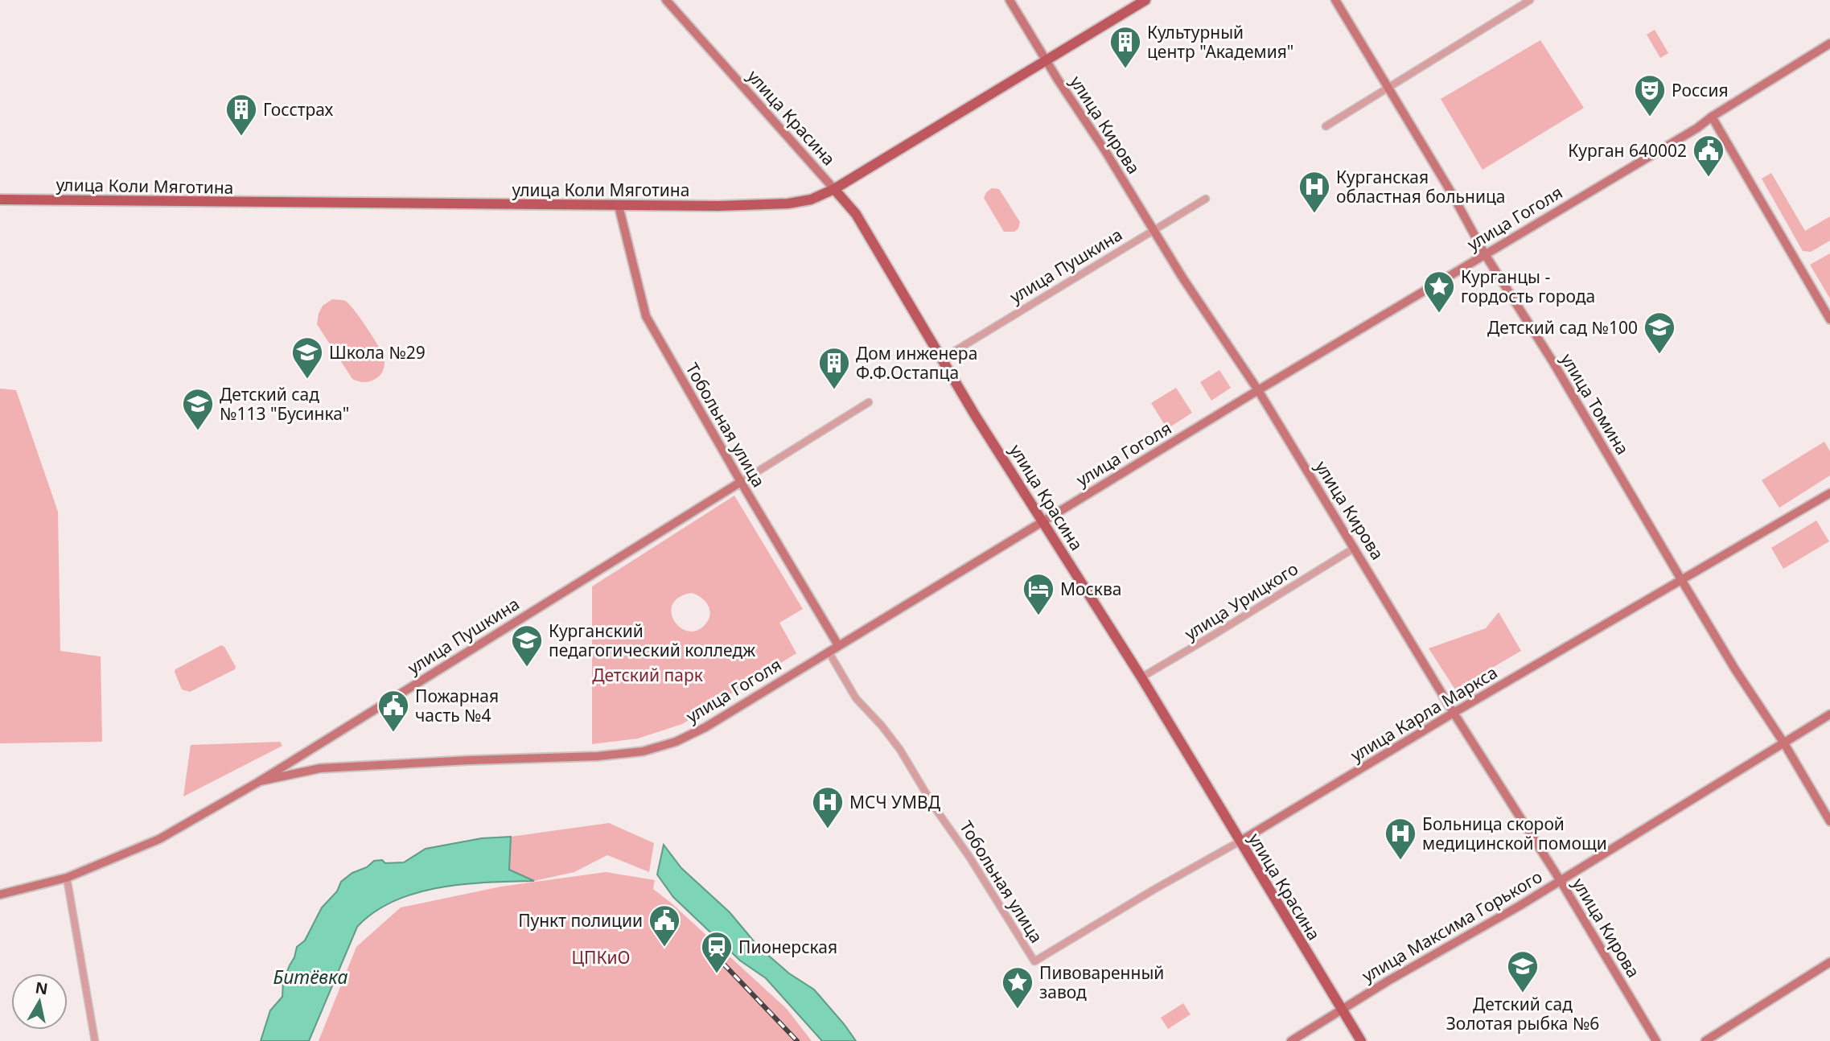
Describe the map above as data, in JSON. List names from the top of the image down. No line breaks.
{"streets":{"main road":["улица Красина","улица Коли Мяготина"],"street":["улица Кирова","улица Гоголя","улица Пушкина","улица Томина","Тобольная улица","улица Урицкого","улица Карла Маркса","улица Максима Горького"]},"crossings":[["улица Красина","улица Коли Мяготина"],["улица Красина","улица Гоголя"],["улица Красина","улица Пушкина"],["улица Красина","улица Урицкого"],["улица Красина","улица Карла Маркса"],["улица Красина","улица Максима Горького"],["улица Кирова","улица Коли Мяготина"],["улица Кирова","улица Гоголя"],["улица Кирова","улица Пушкина"],["улица Кирова","улица Урицкого"],["улица Кирова","улица Карла Маркса"],["улица Кирова","улица Максима Горького"],["улица Коли Мяготина","Тобольная улица"],["улица Гоголя","улица Пушкина"],["улица Гоголя","улица Томина"],["улица Гоголя","Тобольная улица"],["улица Пушкина","Тобольная улица"],["улица Томина","улица Карла Маркса"],["улица Томина","улица Максима Горького"],["Тобольная улица","улица Карла Маркса"]],"water":["Битёвка"],"parks":["Детский парк","ЦПКиО"],"places":{"building":["Культурный центр \"Академия\"","Госстрах","Дом инженера Ф.Ф.Остапца"],"theatre":["Россия"],"public building":["Курган 640002","Пожарная часть №4","Пункт полиции"],"hospital":["Курганская областная больница","МСЧ УМВД","Больница скорой медицинской помощи"],"place":["Курганцы - гордость города","Пивоваренный завод"],"school or university":["Детский сад №100","Школа №29","Детский сад №113 \"Бусинка\"","Курганский педагогический колледж","Детский сад Золотая рыбка №6"],"hotel":["Москва"],"station":["Пионерская"]},"north":"top"}
